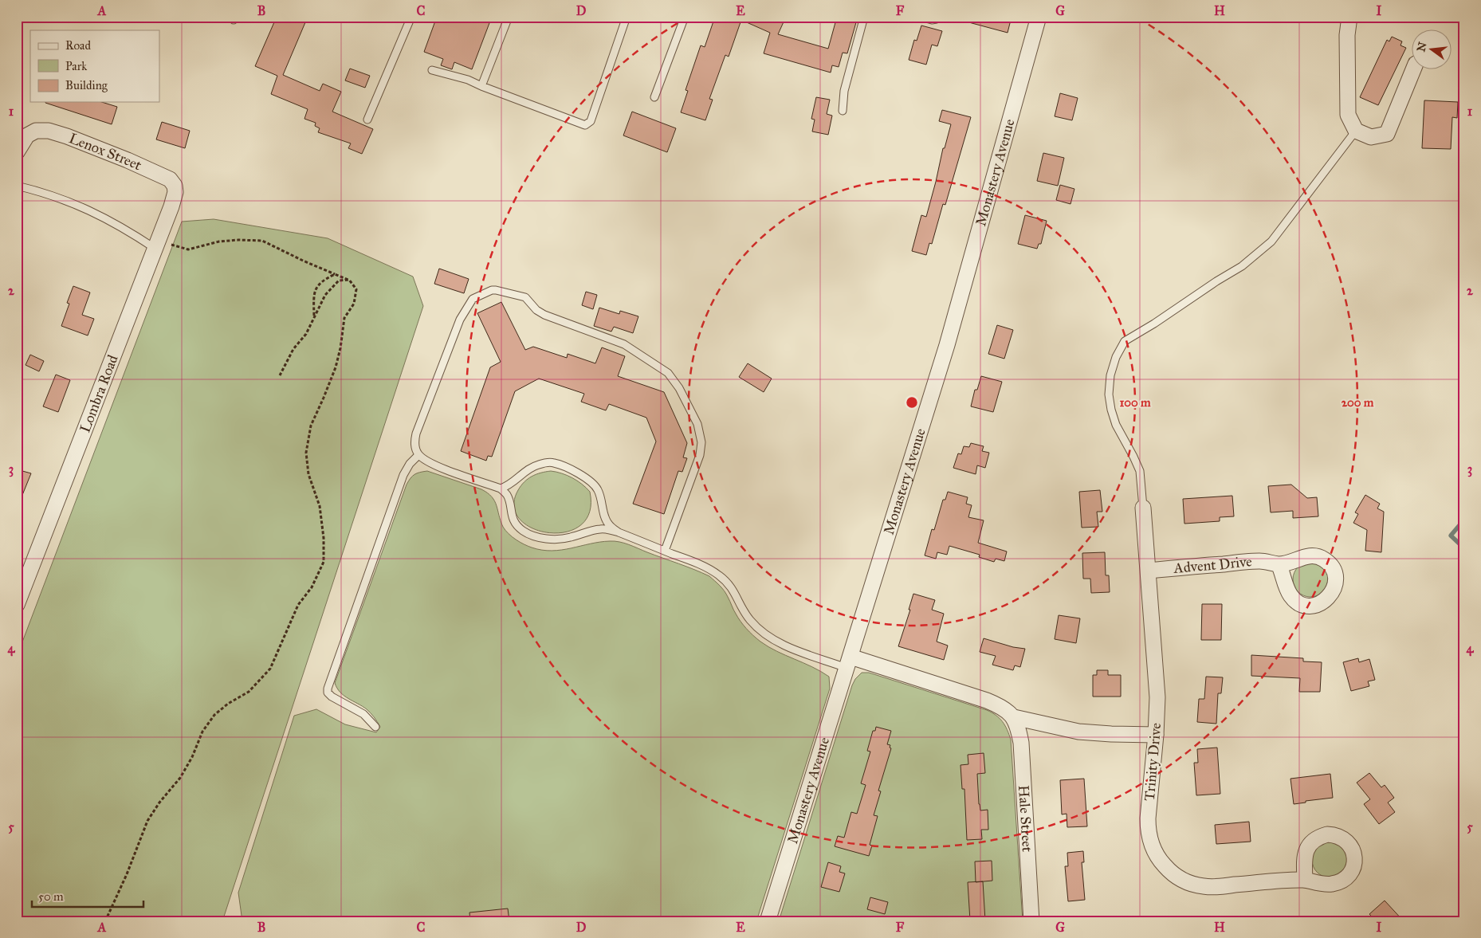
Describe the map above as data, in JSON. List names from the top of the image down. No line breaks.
{"streets":{"street":["Lenox Street","Monastery Avenue","Lombra Road","Advent Drive","Trinity Drive","Hale Street"]},"crossings":[["Lenox Street","Lombra Road"],["Advent Drive","Trinity Drive"]],"legend":["Road","Park","Building"],"scale_bar":"50 m","north":"left","grid":{"columns":["A","B","C","D","E","F","G","H","I"],"rows":["1","2","3","4","5"]},"rings":["100 m","200 m"]}
